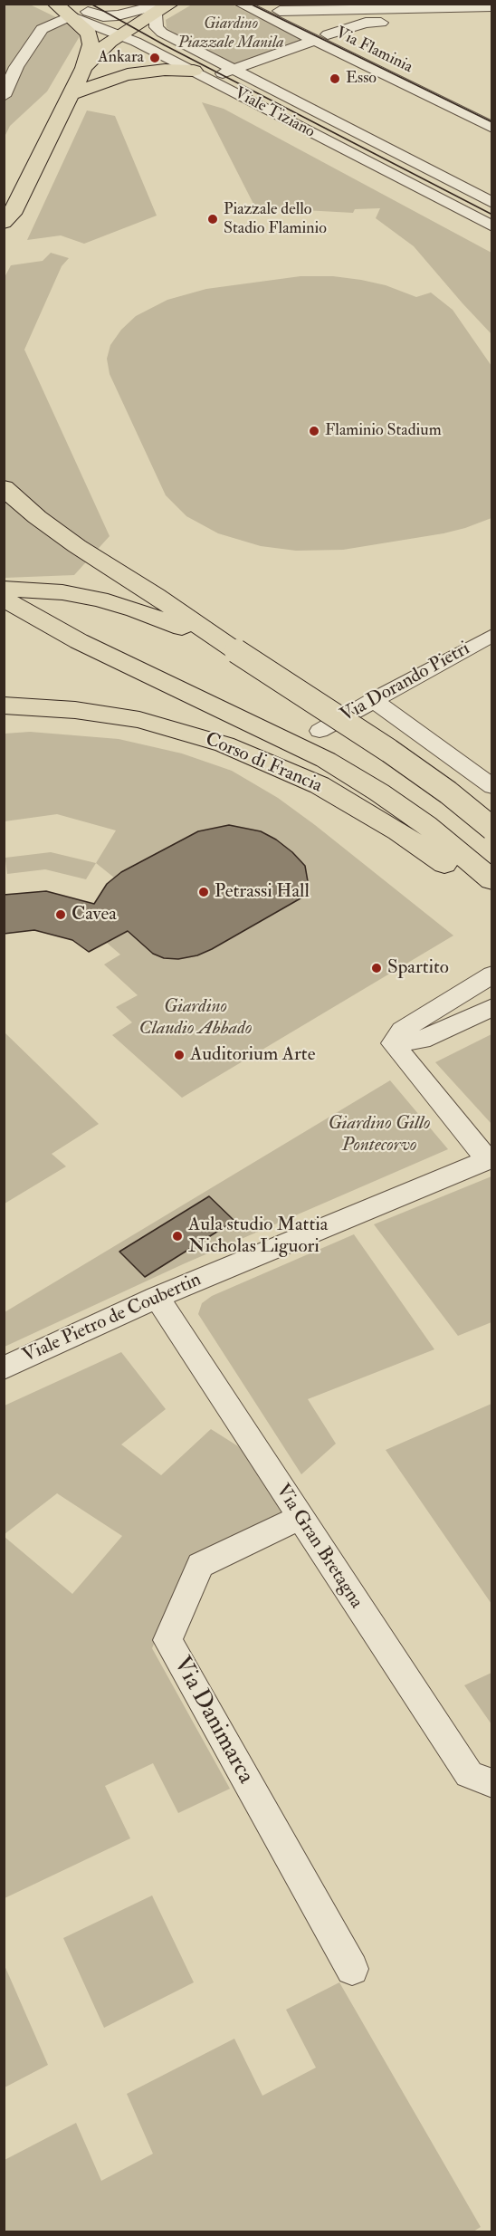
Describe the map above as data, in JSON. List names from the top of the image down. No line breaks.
{"streets":{"main road":["Viale Tiziano","Corso di Francia"],"street":["Via Flaminia","Via Dorando Pietri","Viale Pietro de Coubertin","Via Gran Bretagna","Via Danimarca"]},"crossings":[["Viale Pietro de Coubertin","Via Gran Bretagna"],["Via Gran Bretagna","Via Danimarca"]],"parks":["Giardino Piazzale Manila","Giardino Claudio Abbado","Giardino Gillo Pontecorvo"],"places":["Ankara","Esso","Piazzale dello Stadio Flaminio","Flaminio Stadium","Petrassi Hall","Cavea","Spartito","Auditorium Arte","Aula studio Mattia Nicholas Liguori"]}
